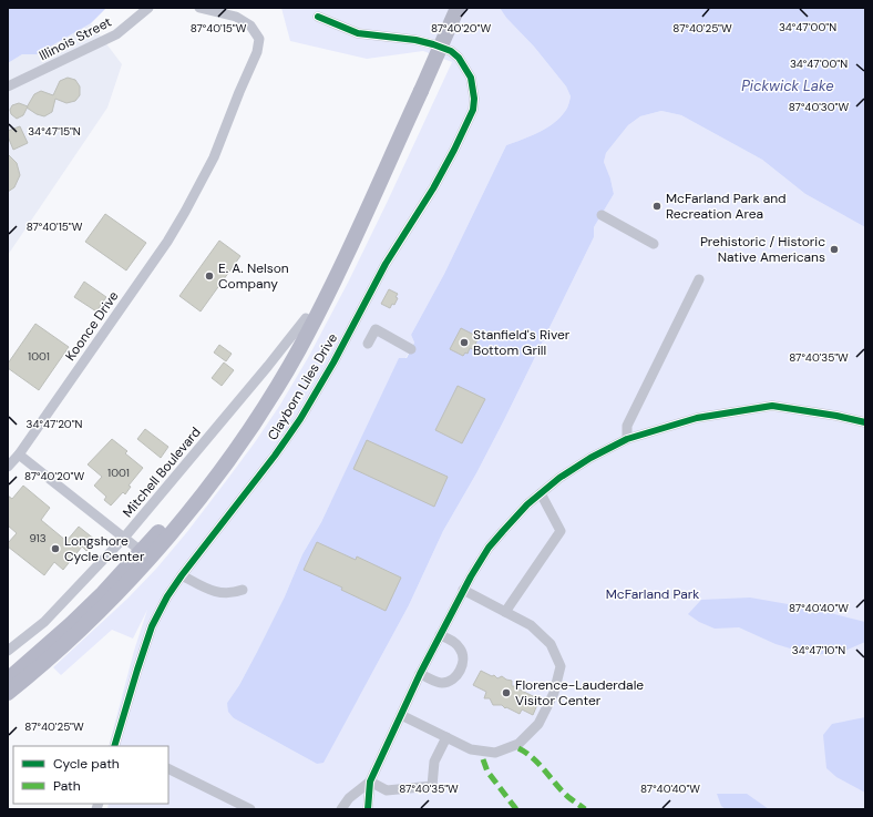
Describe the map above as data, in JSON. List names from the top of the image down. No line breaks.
{"streets":{"street":["Illinois Street","Koonce Drive","Clayborn Liles Drive","Mitchell Boulevard"]},"water":["Pickwick Lake"],"parks":["McFarland Park"],"places":["McFarland Park and Recreation Area","Prehistoric / Historic Native Americans","E. A. Nelson Company","Stanfield's River Bottom Grill","Longshore Cycle Center","Florence-Lauderdale Visitor Center"],"house_numbers":["1001","1001","913"],"legend":["Cycle path","Path"],"coordinates":["34°47'00\"N","87°40'15\"W","87°40'20\"W","87°40'25\"W","87°40'30\"W","34°47'15\"N","87°40'35\"W","34°47'20\"N","87°40'40\"W","34°47'10\"N"]}
